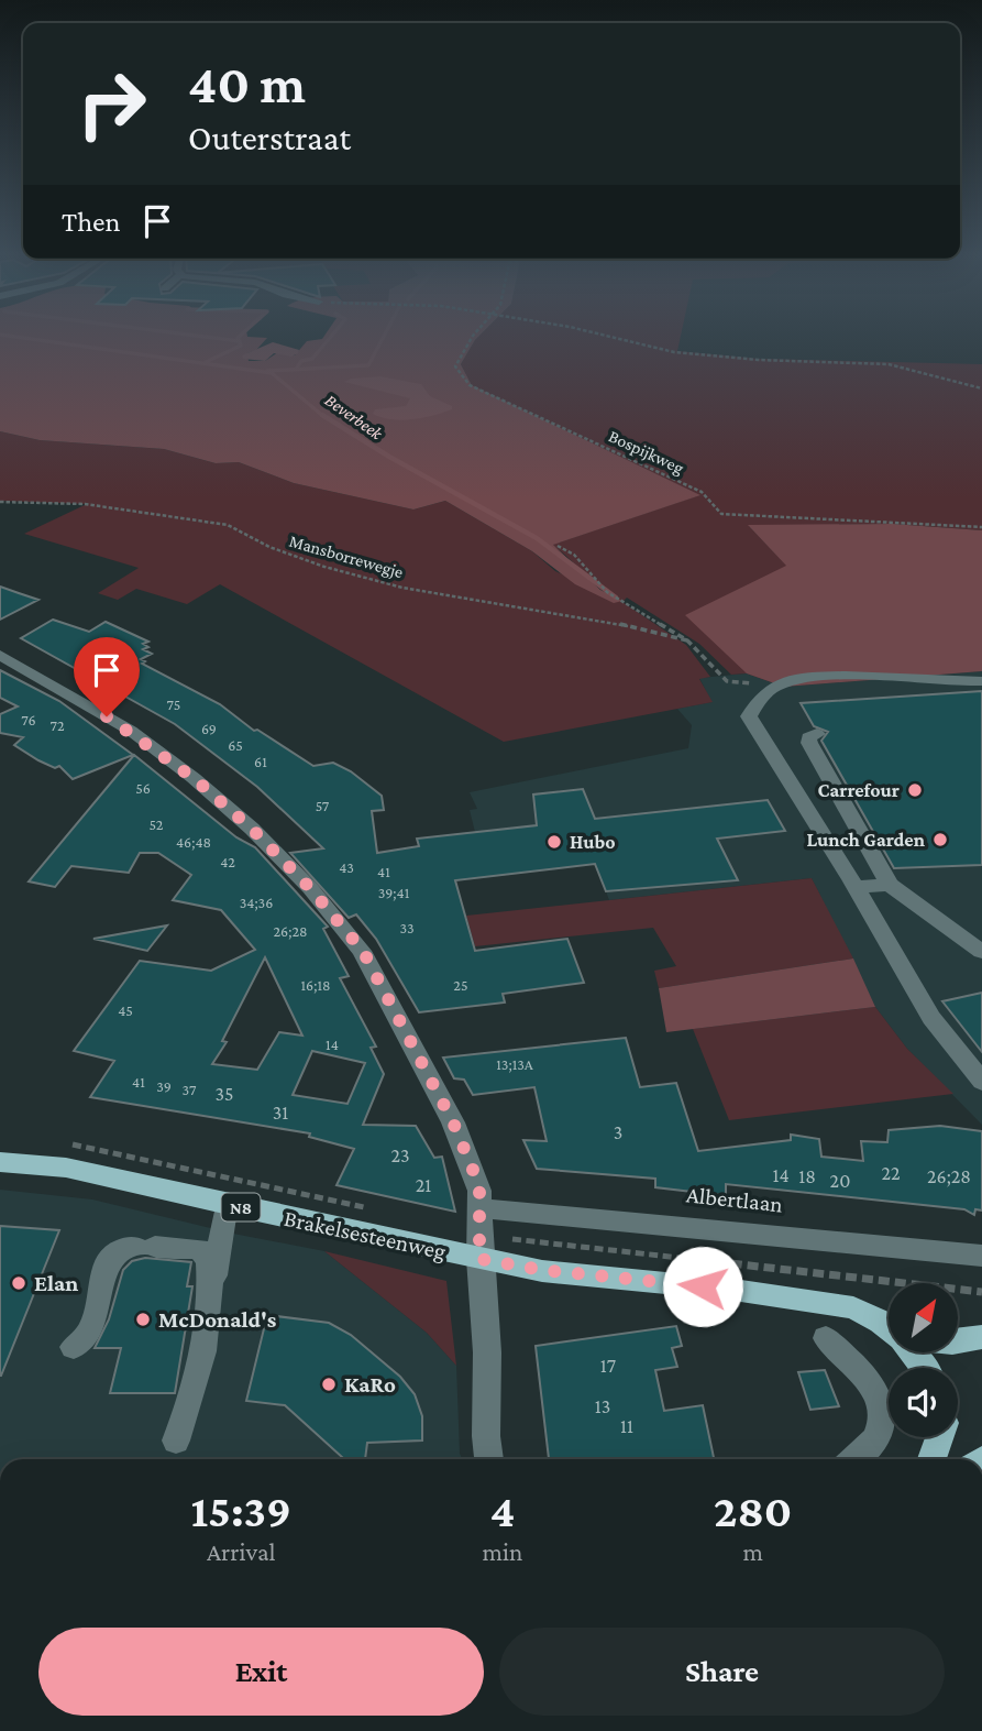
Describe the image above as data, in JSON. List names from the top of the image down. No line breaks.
{"streets":{"main road":["N8","Brakelsesteenweg"],"street":["Albertlaan"],"path":["Bospijkweg","Mansborrewegje"]},"crossings":[["N8","Brakelsesteenweg"]],"water":["Beverbeek"],"places":["Carrefour","Lunch Garden","Hubo","Elan","McDonald's","KaRo"],"house_numbers":["75","76","72","69","65","61","56","57","52","46;48","42","43","41","39;41","34;36","33","26;28","16;18","25","45","14","13;13A","41","39","37","35","31","3","23","22","14","18","26;28","20","21","17","13","11"],"north":"top right","page":{"turn":["40 m","Outerstraat"],"then":"Then","eta":["15:39","Arrival","4","min","280","m"],"buttons":["Exit","Share"]}}
